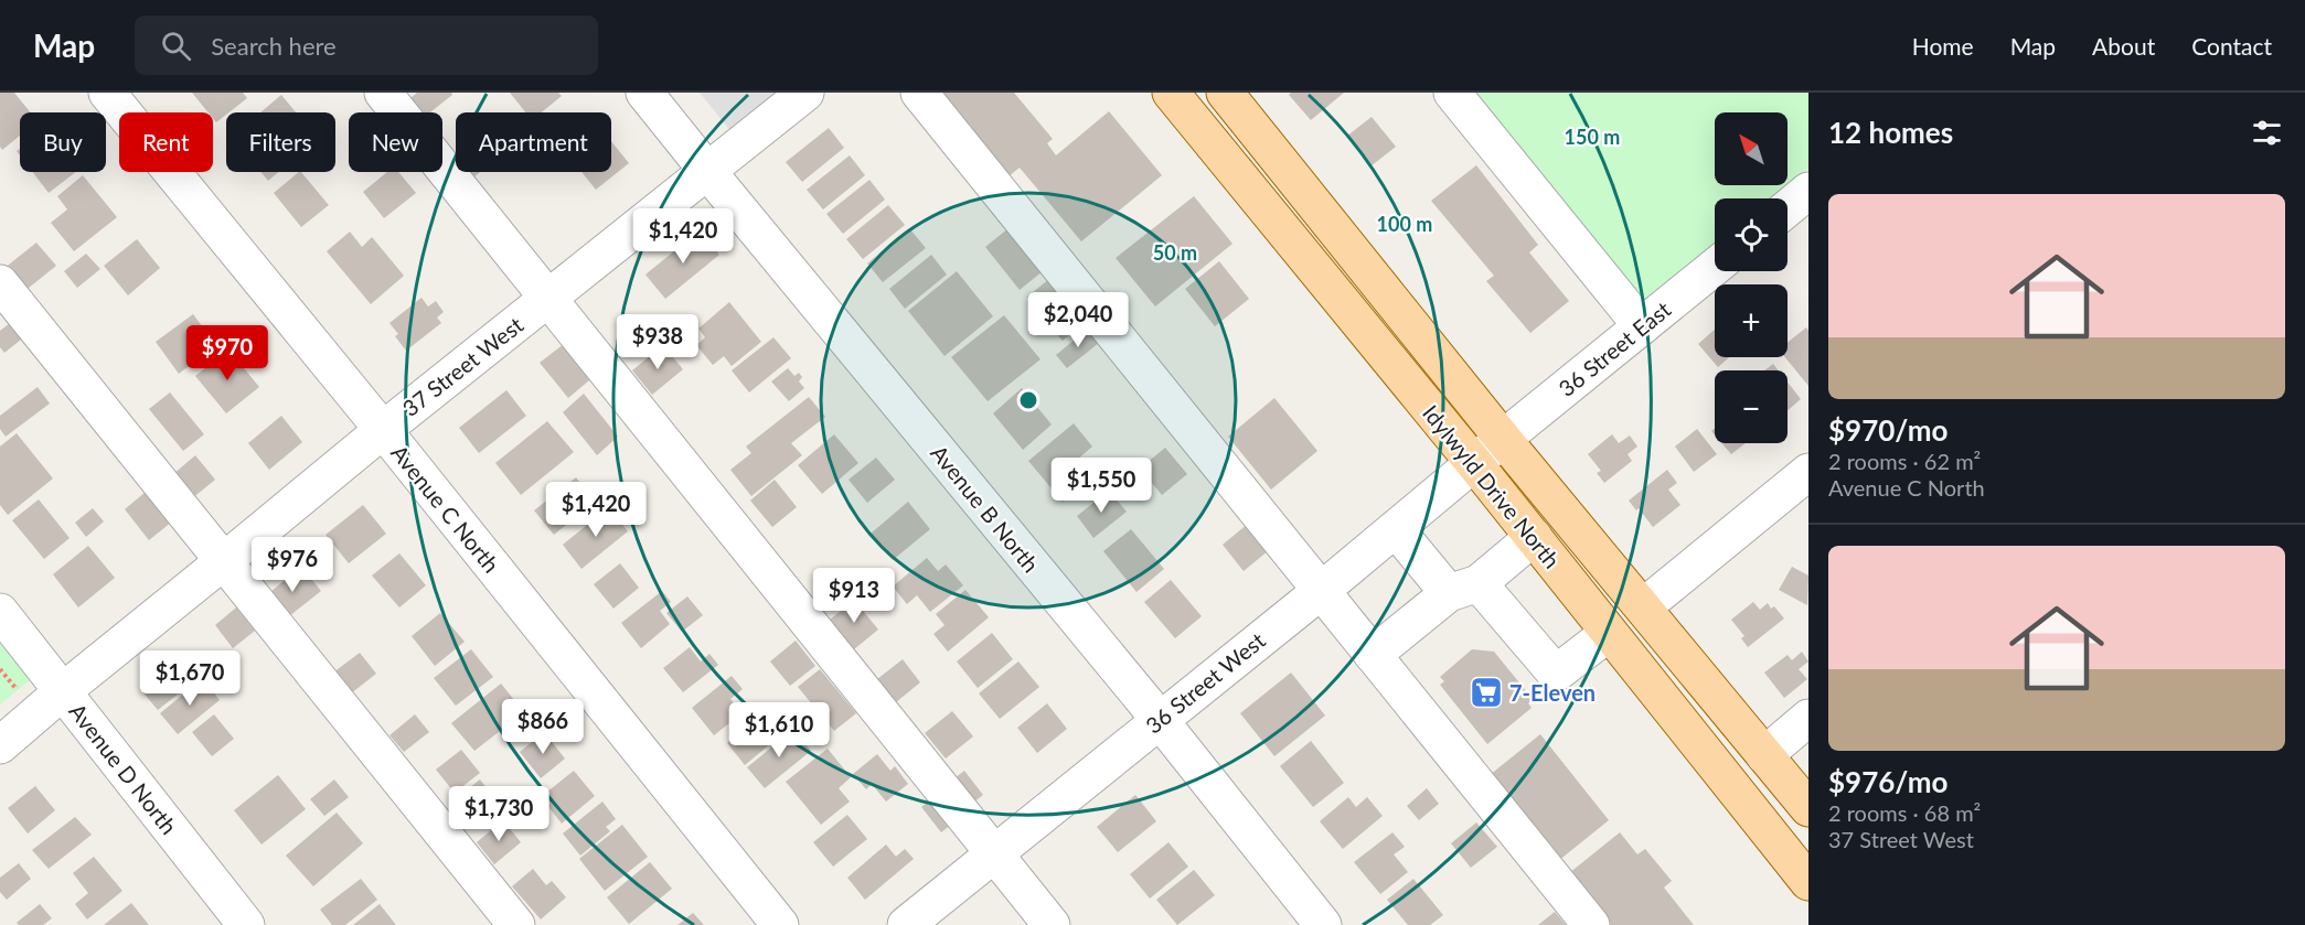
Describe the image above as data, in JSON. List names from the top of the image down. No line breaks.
{"streets":{"main road":["Idylwyld Drive North"],"street":["36 Street East","37 Street West","Avenue C North","Avenue B North","36 Street West","Avenue D North"]},"crossings":[["36 Street East","Idylwyld Drive North"],["36 Street East","36 Street West"],["37 Street West","Avenue C North"],["37 Street West","Avenue B North"],["37 Street West","Avenue D North"],["Idylwyld Drive North","36 Street West"],["Avenue B North","36 Street West"]],"places":{"supermarket":["7-Eleven"]},"north":"top left","page":{"header":"Map","search":"Search here","nav":["Home","Map","About","Contact"],"heading":"12 homes","map_buttons":["+","−"],"chip":["Buy","Rent","Filters","New","Apartment"],"list":[{"name":"$970/mo","note":"2 rooms · 62 m² · Avenue C North"},{"name":"$976/mo","note":"2 rooms · 68 m² · 37 Street West"}],"price":["$1,420","$2,040","$938","$970","$1,550","$1,420","$976","$913","$1,670","$866","$1,610","$1,730"]},"rings":["150 m","100 m","50 m"]}
